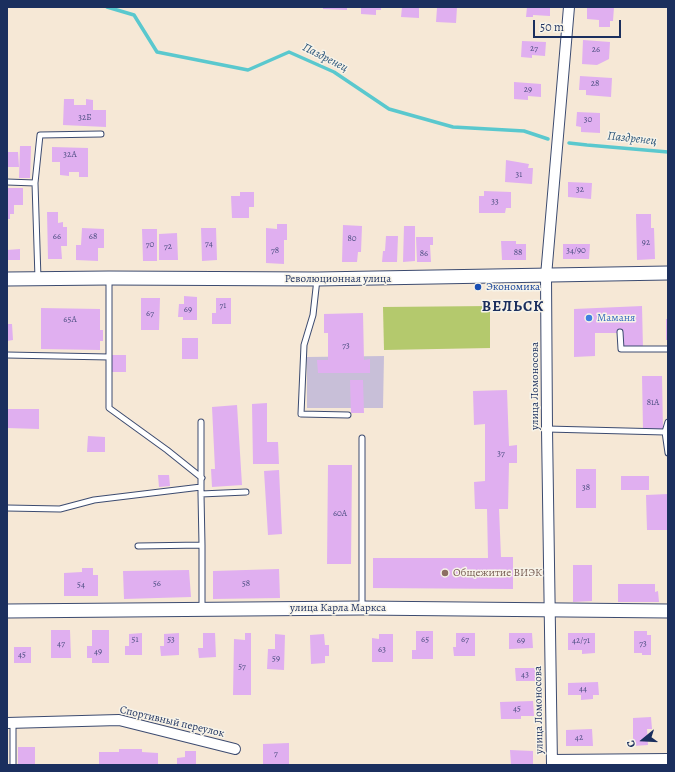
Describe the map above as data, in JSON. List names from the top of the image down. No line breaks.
{"streets":{"street":["Революционная улица","улица Ломоносова","улица Карла Маркса","Спортивный переулок"]},"crossings":[["Революционная улица","улица Ломоносова"],["улица Ломоносова","улица Карла Маркса"]],"districts":["ВЕЛЬСК"],"water":["Паздренец"],"places":["Экономика","Маманя","Общежитие ВИЭК"],"house_numbers":["27","26","28","29","32Б","30","32А","31","32","33","66","68","80","92","74","70","72","78","34/90","88","86","71","69","67","65А","73","81А","37","38","60А","56","58","54","51","53","65","67","69","42/71","47","73","63","49","45","59","57","43","44","45","42","7"],"scale_bar":"50 m","north":"left"}
